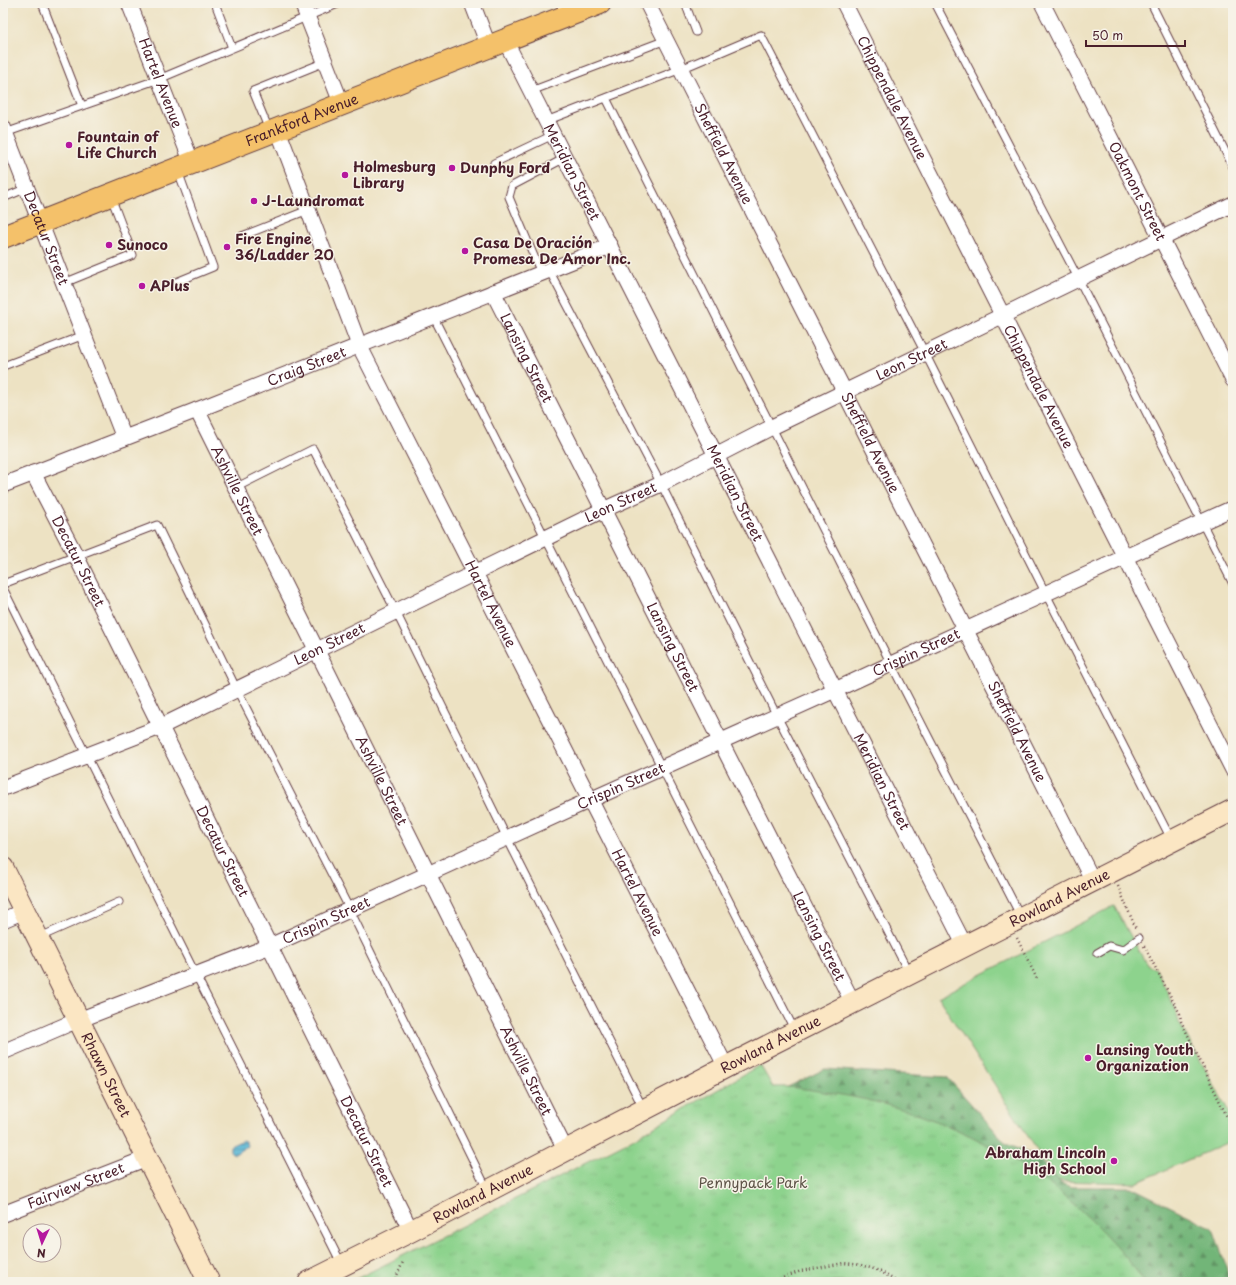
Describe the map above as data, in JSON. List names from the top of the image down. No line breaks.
{"streets":{"main road":["Frankford Avenue"],"street":["Hartel Avenue","Chippendale Avenue","Sheffield Avenue","Meridian Street","Oakmont Street","Decatur Street","Lansing Street","Leon Street","Craig Street","Ashville Street","Crispin Street","Rowland Avenue","Rhawn Street","Fairview Street"]},"crossings":[["Hartel Avenue","Frankford Avenue"],["Hartel Avenue","Leon Street"],["Hartel Avenue","Craig Street"],["Hartel Avenue","Crispin Street"],["Hartel Avenue","Rowland Avenue"],["Chippendale Avenue","Leon Street"],["Chippendale Avenue","Crispin Street"],["Frankford Avenue","Meridian Street"],["Frankford Avenue","Decatur Street"],["Sheffield Avenue","Leon Street"],["Sheffield Avenue","Crispin Street"],["Sheffield Avenue","Rowland Avenue"],["Meridian Street","Leon Street"],["Meridian Street","Craig Street"],["Meridian Street","Crispin Street"],["Meridian Street","Rowland Avenue"],["Oakmont Street","Leon Street"],["Decatur Street","Leon Street"],["Decatur Street","Craig Street"],["Decatur Street","Crispin Street"],["Decatur Street","Rowland Avenue"],["Lansing Street","Leon Street"],["Lansing Street","Craig Street"],["Lansing Street","Crispin Street"],["Lansing Street","Rowland Avenue"],["Leon Street","Ashville Street"],["Craig Street","Ashville Street"],["Ashville Street","Crispin Street"],["Ashville Street","Rowland Avenue"],["Crispin Street","Rhawn Street"],["Rhawn Street","Fairview Street"]],"parks":["Pennypack Park"],"places":["Fountain of Life Church","Dunphy Ford","Holmesburg Library","J-Laundromat","Sunoco","Fire Engine 36/Ladder 20","Casa De Oración Promesa De Amor Inc.","APlus","Lansing Youth Organization","Abraham Lincoln High School"],"scale_bar":"50 m","north":"bottom"}
